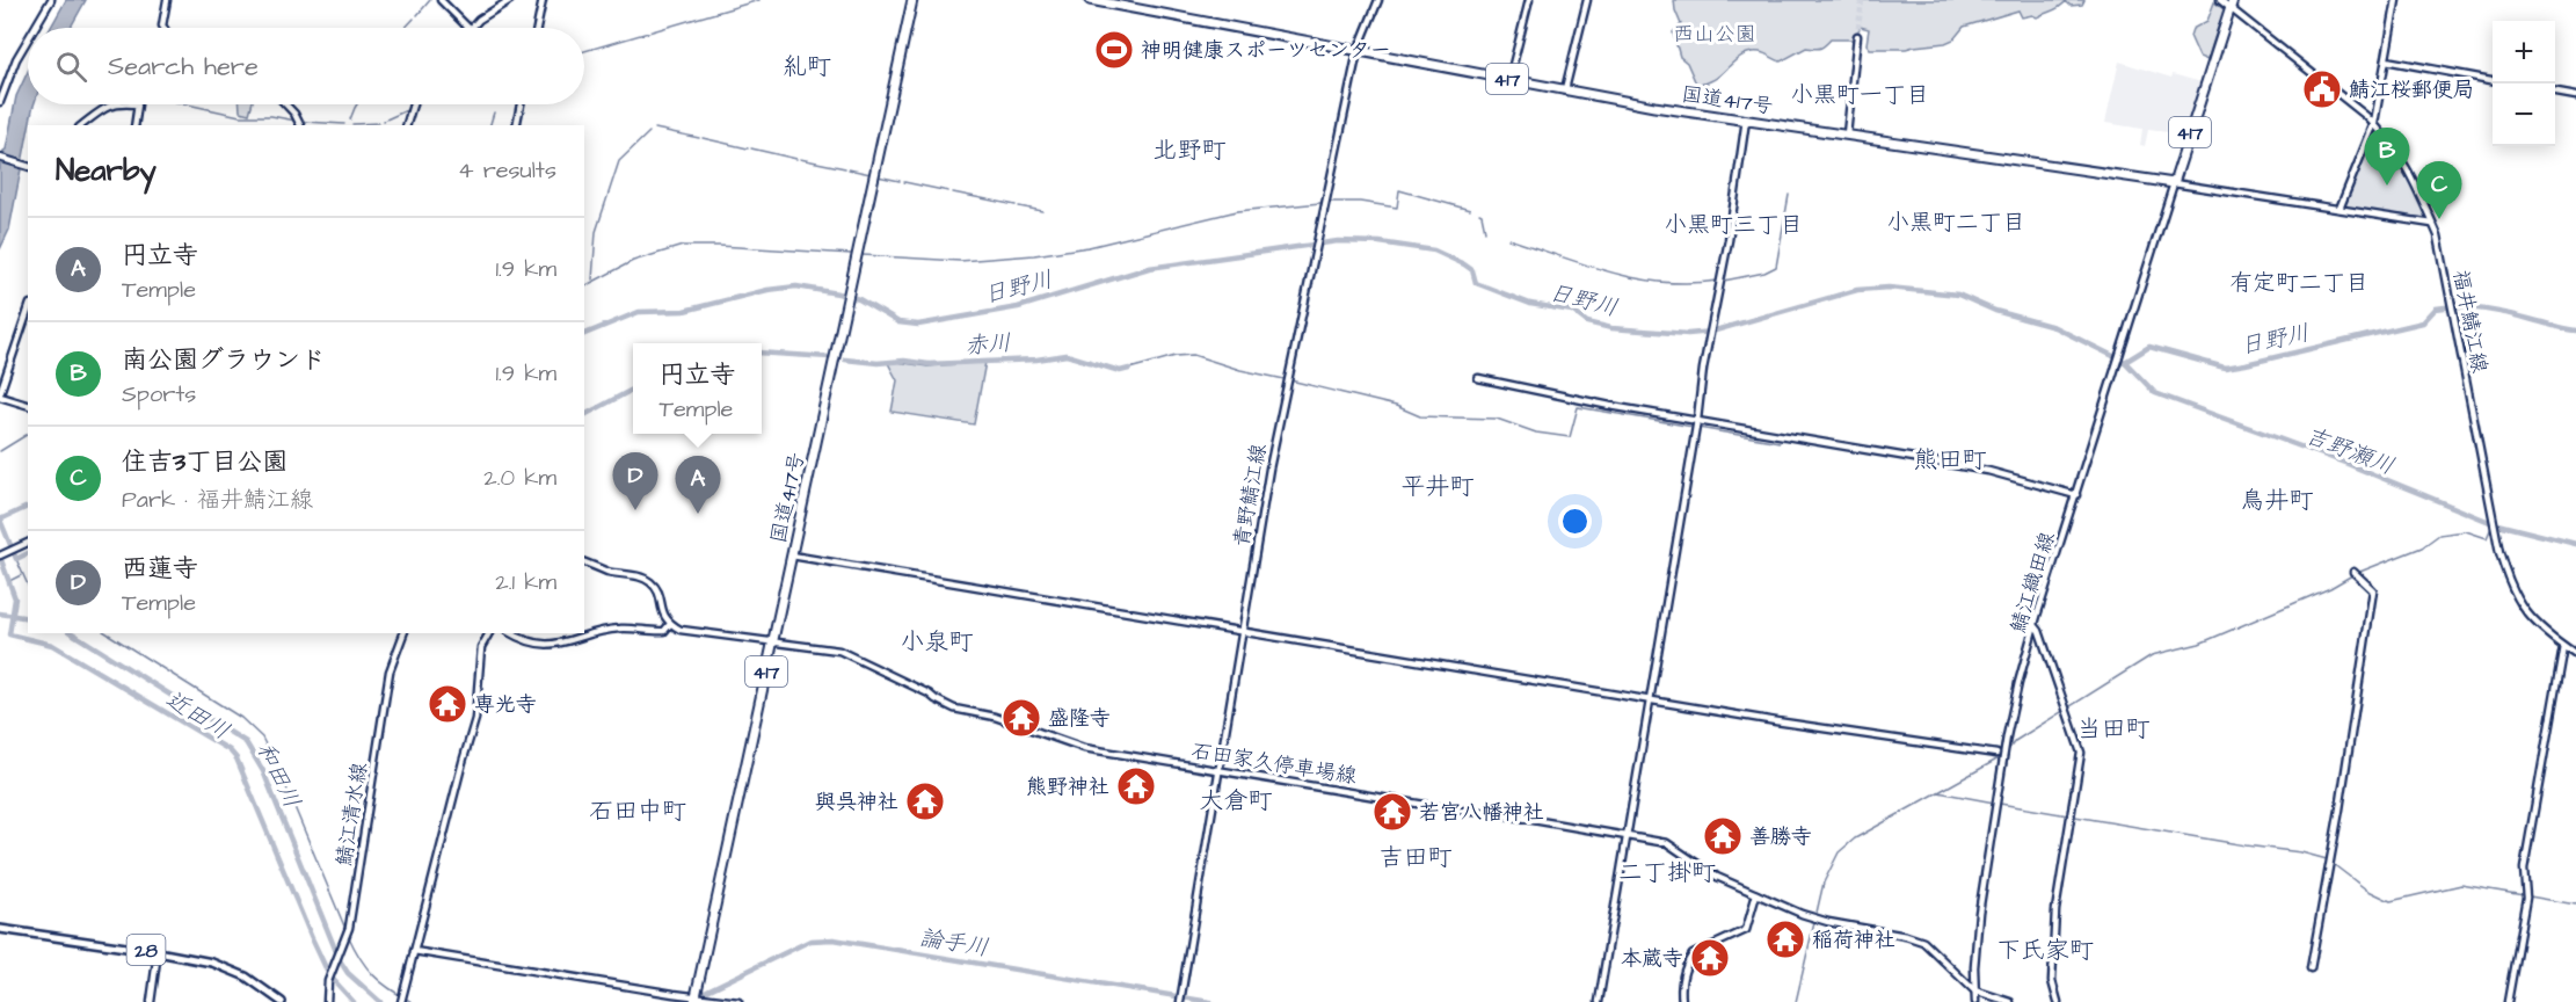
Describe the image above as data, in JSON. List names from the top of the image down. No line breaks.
{"streets":{"highway":["417","国道417号"],"main road":["28"],"street":["福井鯖江線","青野鯖江線","鯖江織田線","石田家久停車場線","鯖江清水線"]},"crossings":[["417","国道417号"],["417","福井鯖江線"],["417","鯖江織田線"],["国道417号","青野鯖江線"],["国道417号","鯖江織田線"],["国道417号","石田家久停車場線"],["青野鯖江線","石田家久停車場線"],["鯖江織田線","石田家久停車場線"]],"districts":["糺町","小黒町一丁目","北野町","小黒町二丁目","小黒町三丁目","有定町二丁目","熊田町","平井町","鳥井町","小泉町","当田町","大倉町","石田中町","吉田町","二丁掛町","下氏家町"],"water":["日野川","赤川","吉野瀬川","近田川","和田川","論手川"],"parks":["西山公園"],"places":{"sports":["神明健康スポーツセンター"],"public building":["鯖江桜郵便局"],"temple":["専光寺","盛隆寺","熊野神社","與呉神社","若宮八幡神社","善勝寺","稲荷神社","本蔵寺"]},"page":{"map_buttons":["+","−"],"search":"Search here","heading":["Nearby","4 results"],"pins":["B","C","D","A"],"list":[{"mark":"A","name":"円立寺","note":"Temple","value":"1.9 km"},{"mark":"B","name":"南公園グラウンド","note":"Sports","value":"1.9 km"},{"mark":"C","name":"住吉3丁目公園","note":"Park · 福井鯖江線","value":"2.0 km"},{"mark":"D","name":"西蓮寺","note":"Temple","value":"2.1 km"}],"popup":["円立寺","Temple"]}}
